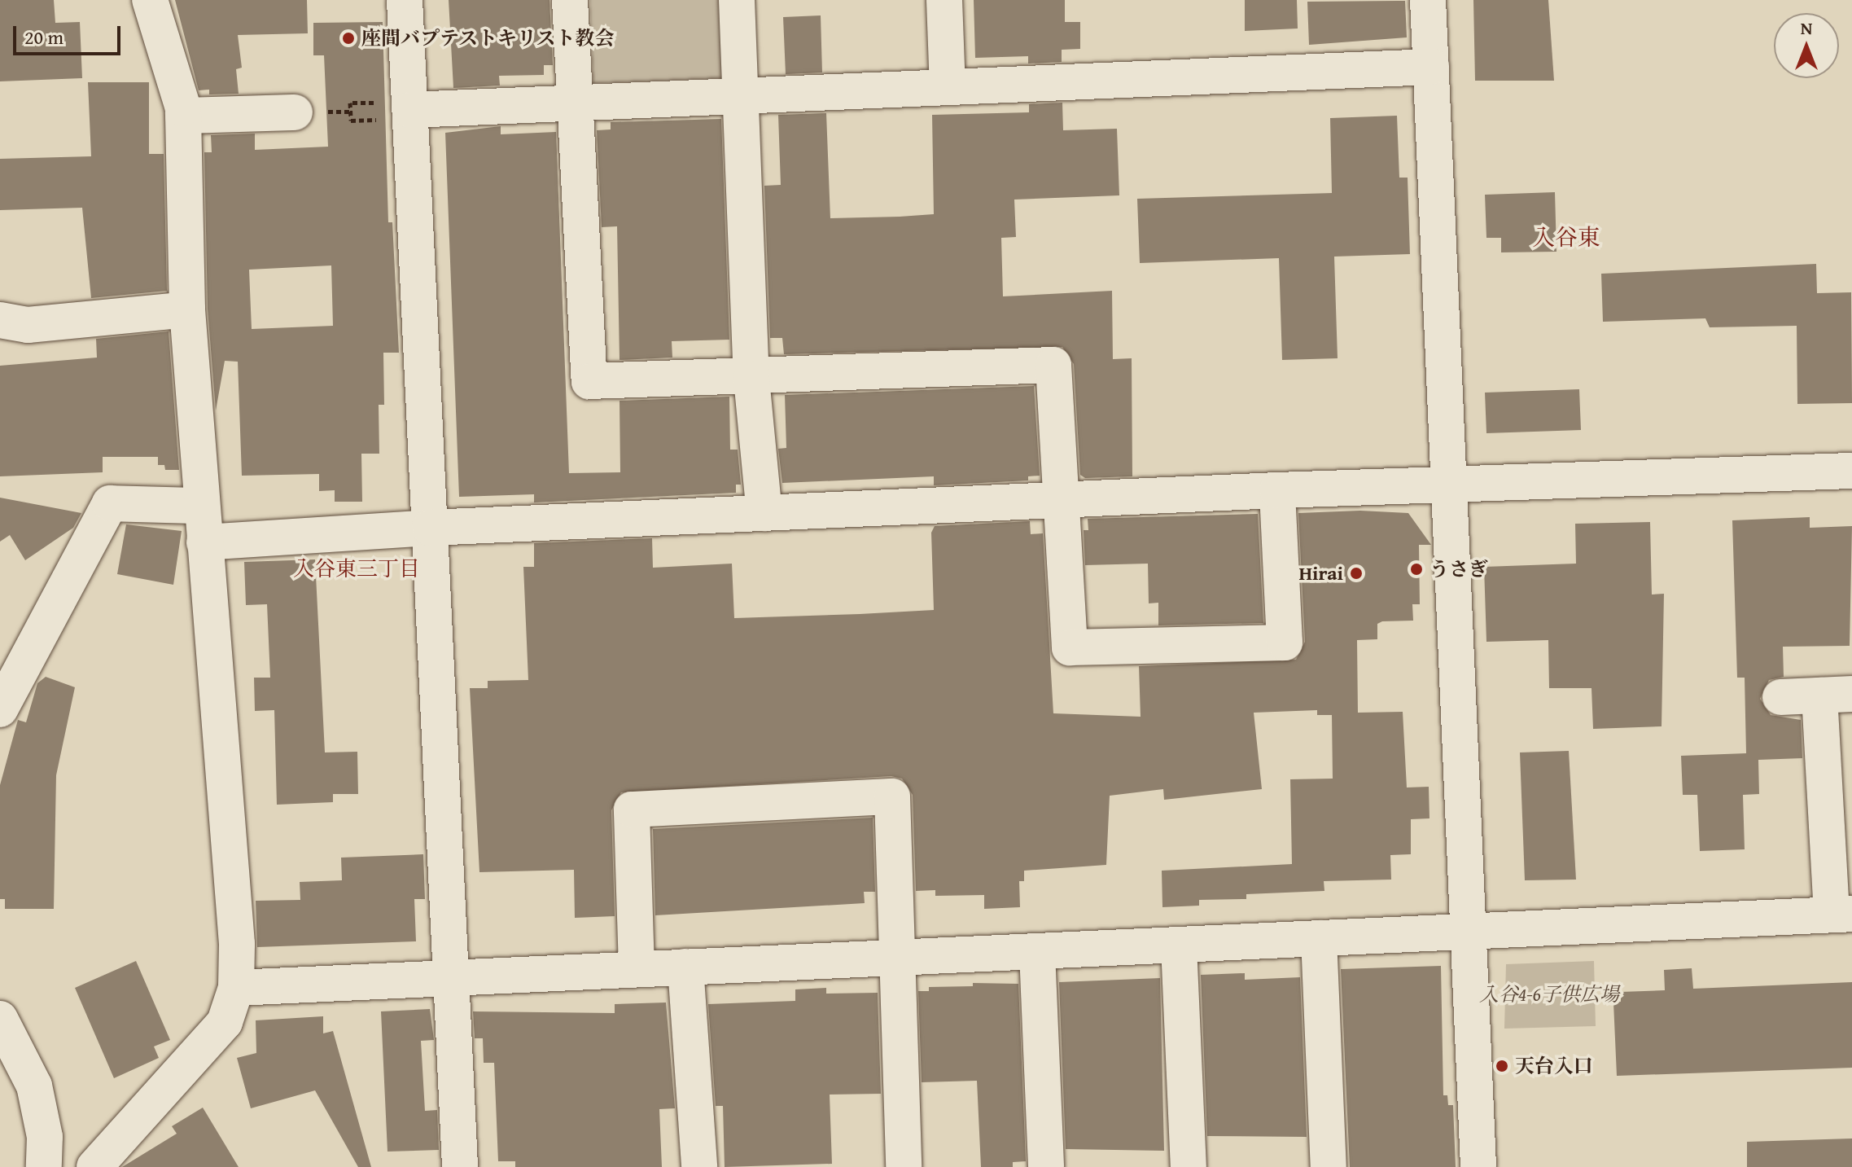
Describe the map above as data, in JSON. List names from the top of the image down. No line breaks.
{"districts":["入谷東","入谷東三丁目"],"parks":["入谷4-6子供広場"],"places":["座間バプテストキリスト教会","うさぎ","Hirai","天台入口"],"scale_bar":"20 m","north":"top"}
